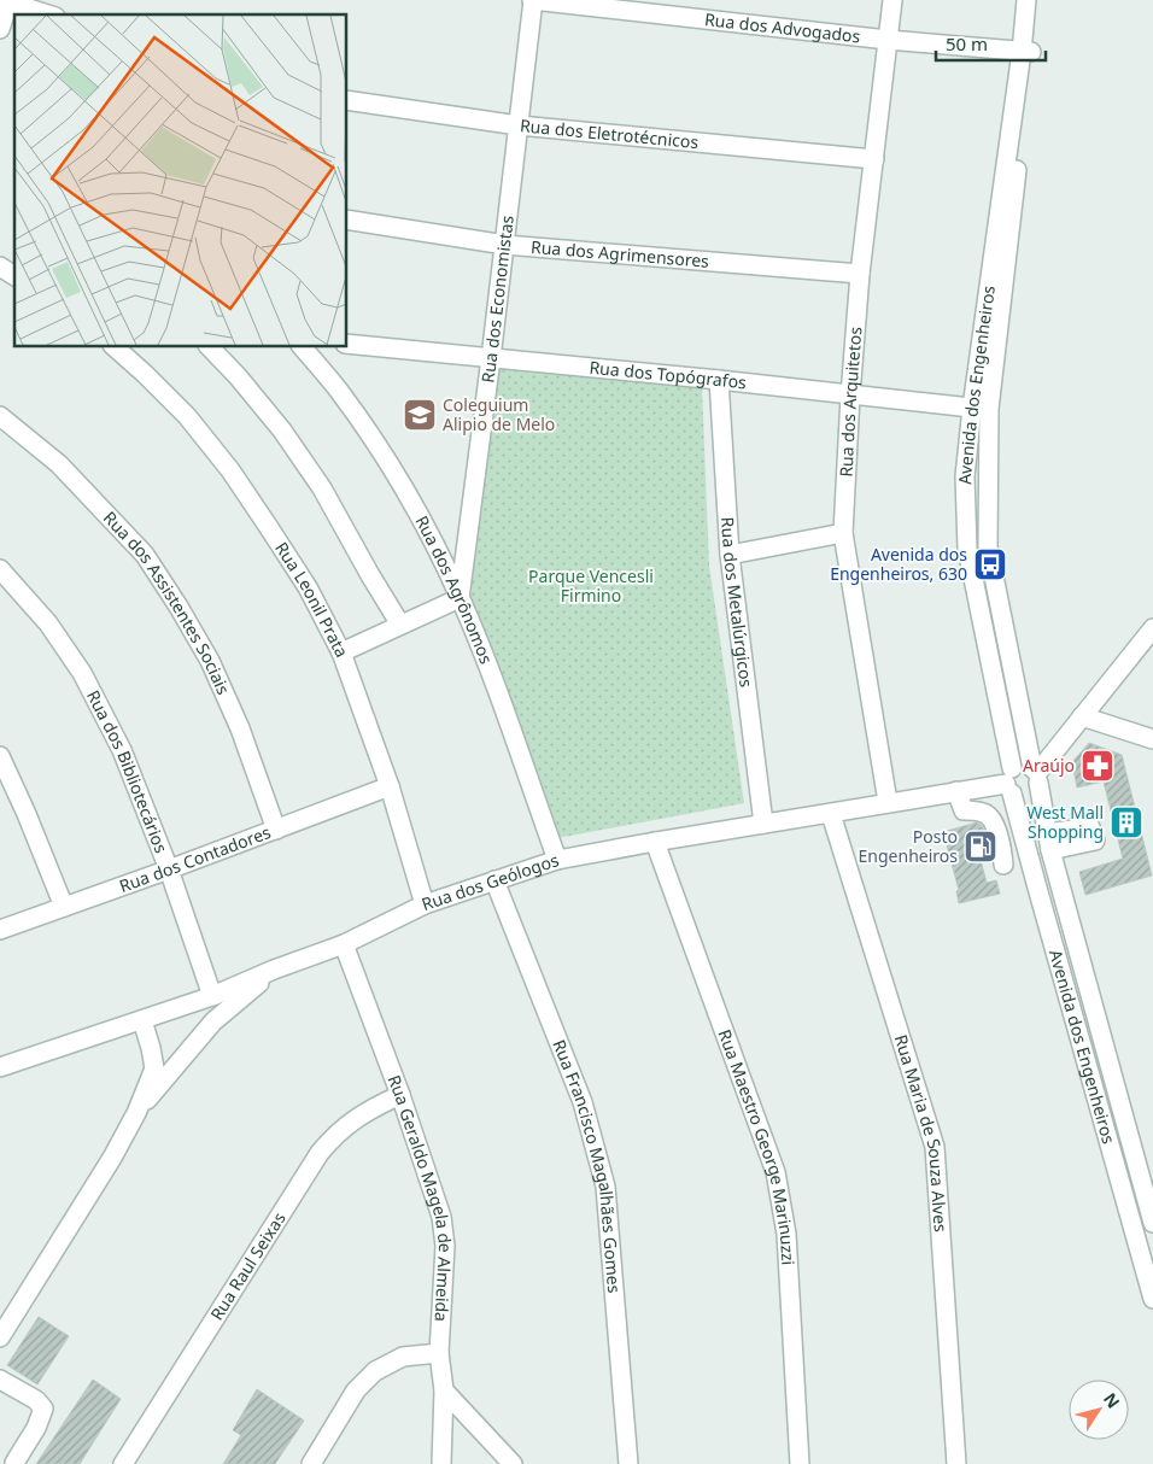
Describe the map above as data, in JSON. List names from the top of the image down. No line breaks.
{"streets":{"street":["Rua dos Advogados","Rua dos Eletrotécnicos","Rua dos Agrimensores","Rua dos Economistas","Rua dos Topógrafos","Avenida dos Engenheiros","Rua dos Arquitetos","Rua dos Agrônomos","Rua Leonil Prata","Rua dos Metalúrgicos","Rua dos Assistentes Sociais","Rua dos Bibliotecários","Rua dos Contadores","Rua dos Geólogos","Rua Maria de Souza Alves","Rua Maestro George Marinuzzi","Rua Francisco Magalhães Gomes","Rua Geraldo Magela de Almeida","Rua Raul Seixas"]},"crossings":[["Rua dos Advogados","Rua dos Economistas"],["Rua dos Advogados","Avenida dos Engenheiros"],["Rua dos Advogados","Rua dos Arquitetos"],["Rua dos Eletrotécnicos","Rua dos Economistas"],["Rua dos Eletrotécnicos","Rua dos Arquitetos"],["Rua dos Agrimensores","Rua dos Economistas"],["Rua dos Agrimensores","Rua dos Arquitetos"],["Rua dos Economistas","Rua dos Topógrafos"],["Rua dos Economistas","Rua dos Agrônomos"],["Rua dos Topógrafos","Avenida dos Engenheiros"],["Rua dos Topógrafos","Rua dos Arquitetos"],["Rua dos Topógrafos","Rua dos Metalúrgicos"],["Avenida dos Engenheiros","Rua dos Geólogos"],["Rua dos Arquitetos","Rua dos Geólogos"],["Rua dos Agrônomos","Rua dos Geólogos"],["Rua Leonil Prata","Rua dos Contadores"],["Rua Leonil Prata","Rua dos Geólogos"],["Rua dos Metalúrgicos","Rua dos Geólogos"],["Rua dos Assistentes Sociais","Rua dos Contadores"],["Rua dos Bibliotecários","Rua dos Contadores"],["Rua dos Bibliotecários","Rua dos Geólogos"],["Rua dos Geólogos","Rua Maria de Souza Alves"],["Rua dos Geólogos","Rua Maestro George Marinuzzi"],["Rua dos Geólogos","Rua Francisco Magalhães Gomes"],["Rua dos Geólogos","Rua Geraldo Magela de Almeida"],["Rua Geraldo Magela de Almeida","Rua Raul Seixas"]],"parks":["Parque Vencesli Firmino"],"places":{"school or university":["Coleguium Alipio de Melo"],"bus stop":["Avenida dos Engenheiros, 630"],"pharmacy":["Araújo"],"building":["West Mall Shopping"],"fuel station":["Posto Engenheiros"]},"scale_bar":"50 m","north":"top right"}
